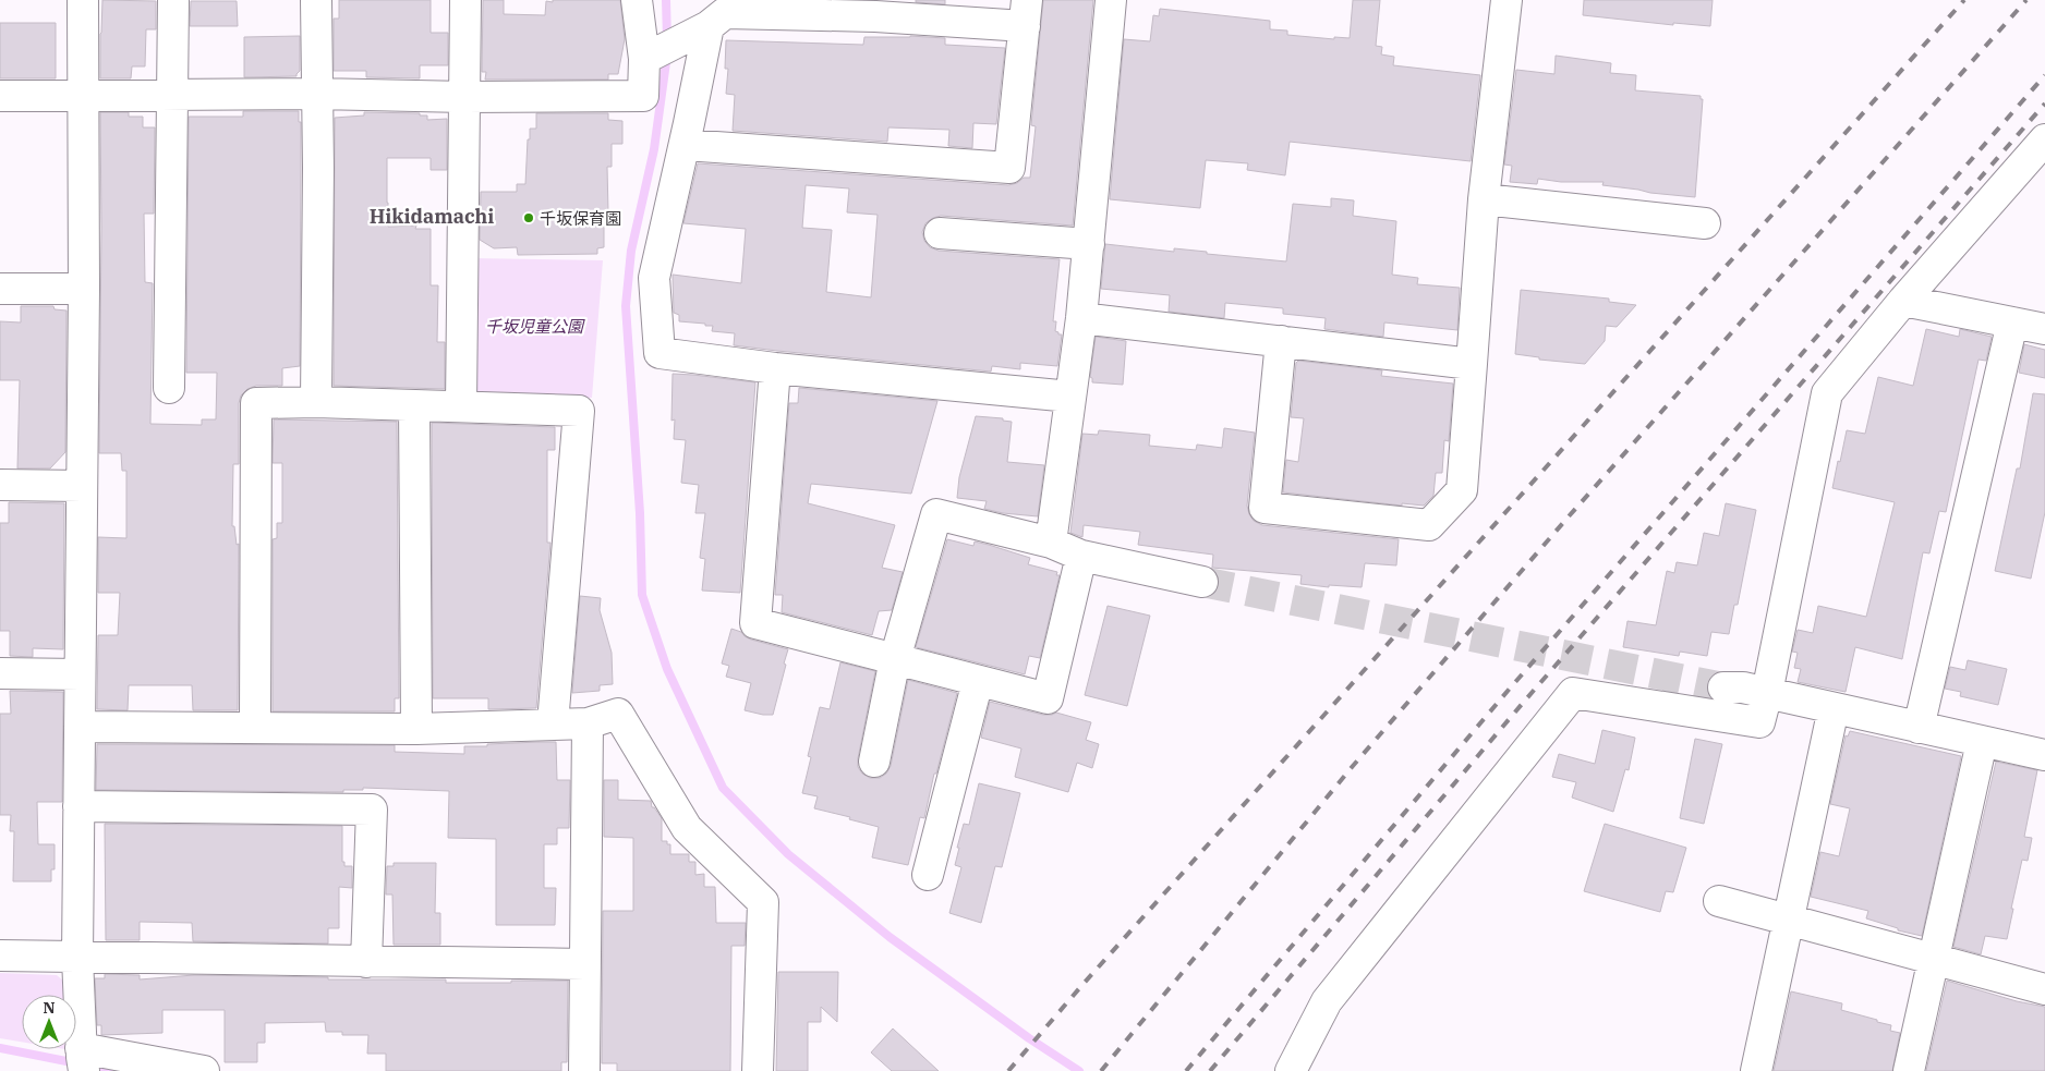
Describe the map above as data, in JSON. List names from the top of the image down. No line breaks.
{"districts":["Hikidamachi"],"parks":["千坂児童公園"],"places":["千坂保育園"],"north":"top"}
